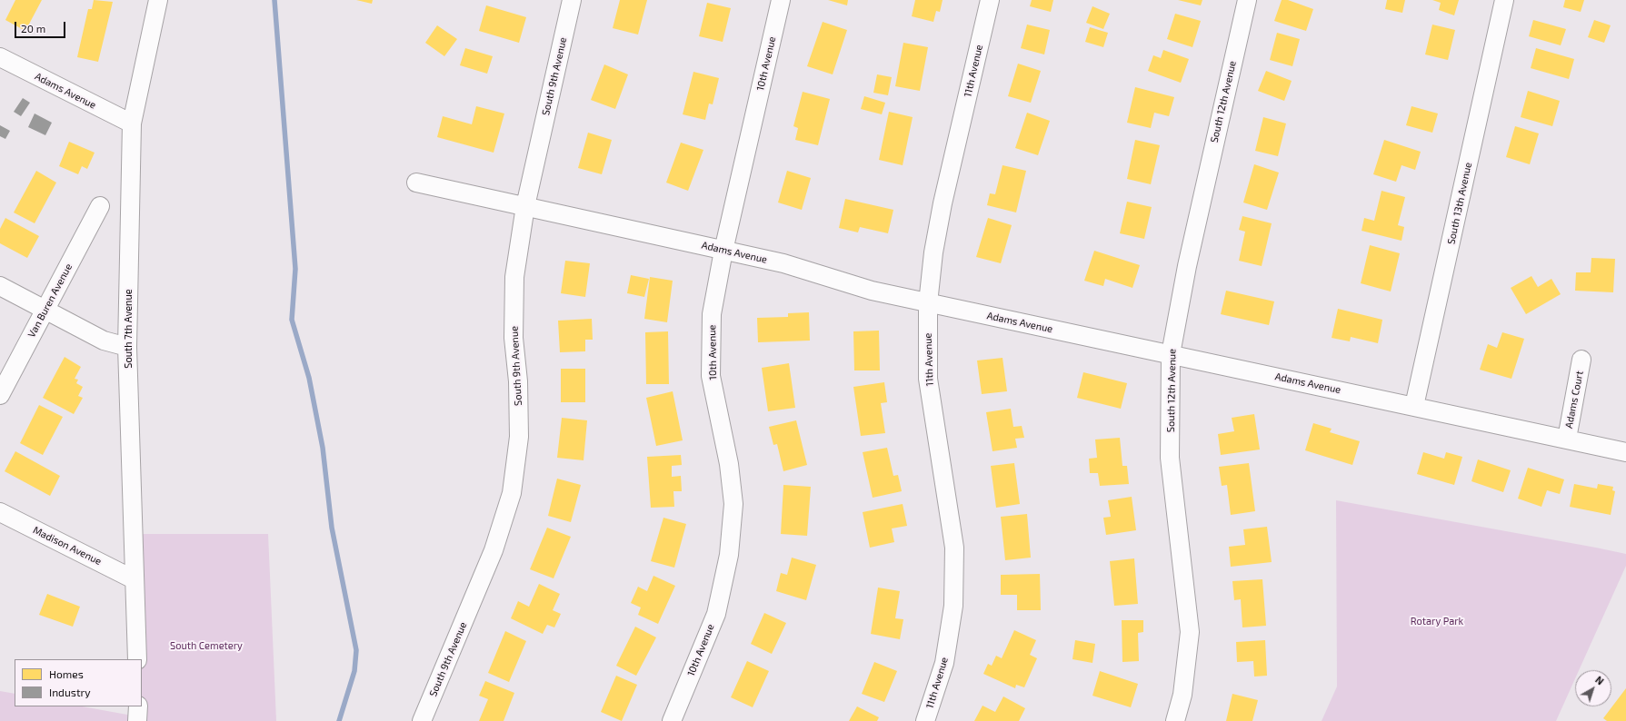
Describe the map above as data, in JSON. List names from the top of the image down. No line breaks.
{"streets":{"street":["10th Avenue","11th Avenue","South 9th Avenue","Adams Avenue","South 12th Avenue","South 13th Avenue","Van Buren Avenue","South 7th Avenue","Adams Court","Madison Avenue"]},"crossings":[["10th Avenue","Adams Avenue"],["11th Avenue","Adams Avenue"],["South 9th Avenue","Adams Avenue"],["Adams Avenue","South 12th Avenue"],["Adams Avenue","South 13th Avenue"],["Adams Avenue","South 7th Avenue"],["Adams Avenue","Adams Court"],["South 7th Avenue","Madison Avenue"]],"parks":["Rotary Park","South Cemetery"],"legend":["Homes","Industry"],"scale_bar":"20 m","north":"top right"}
